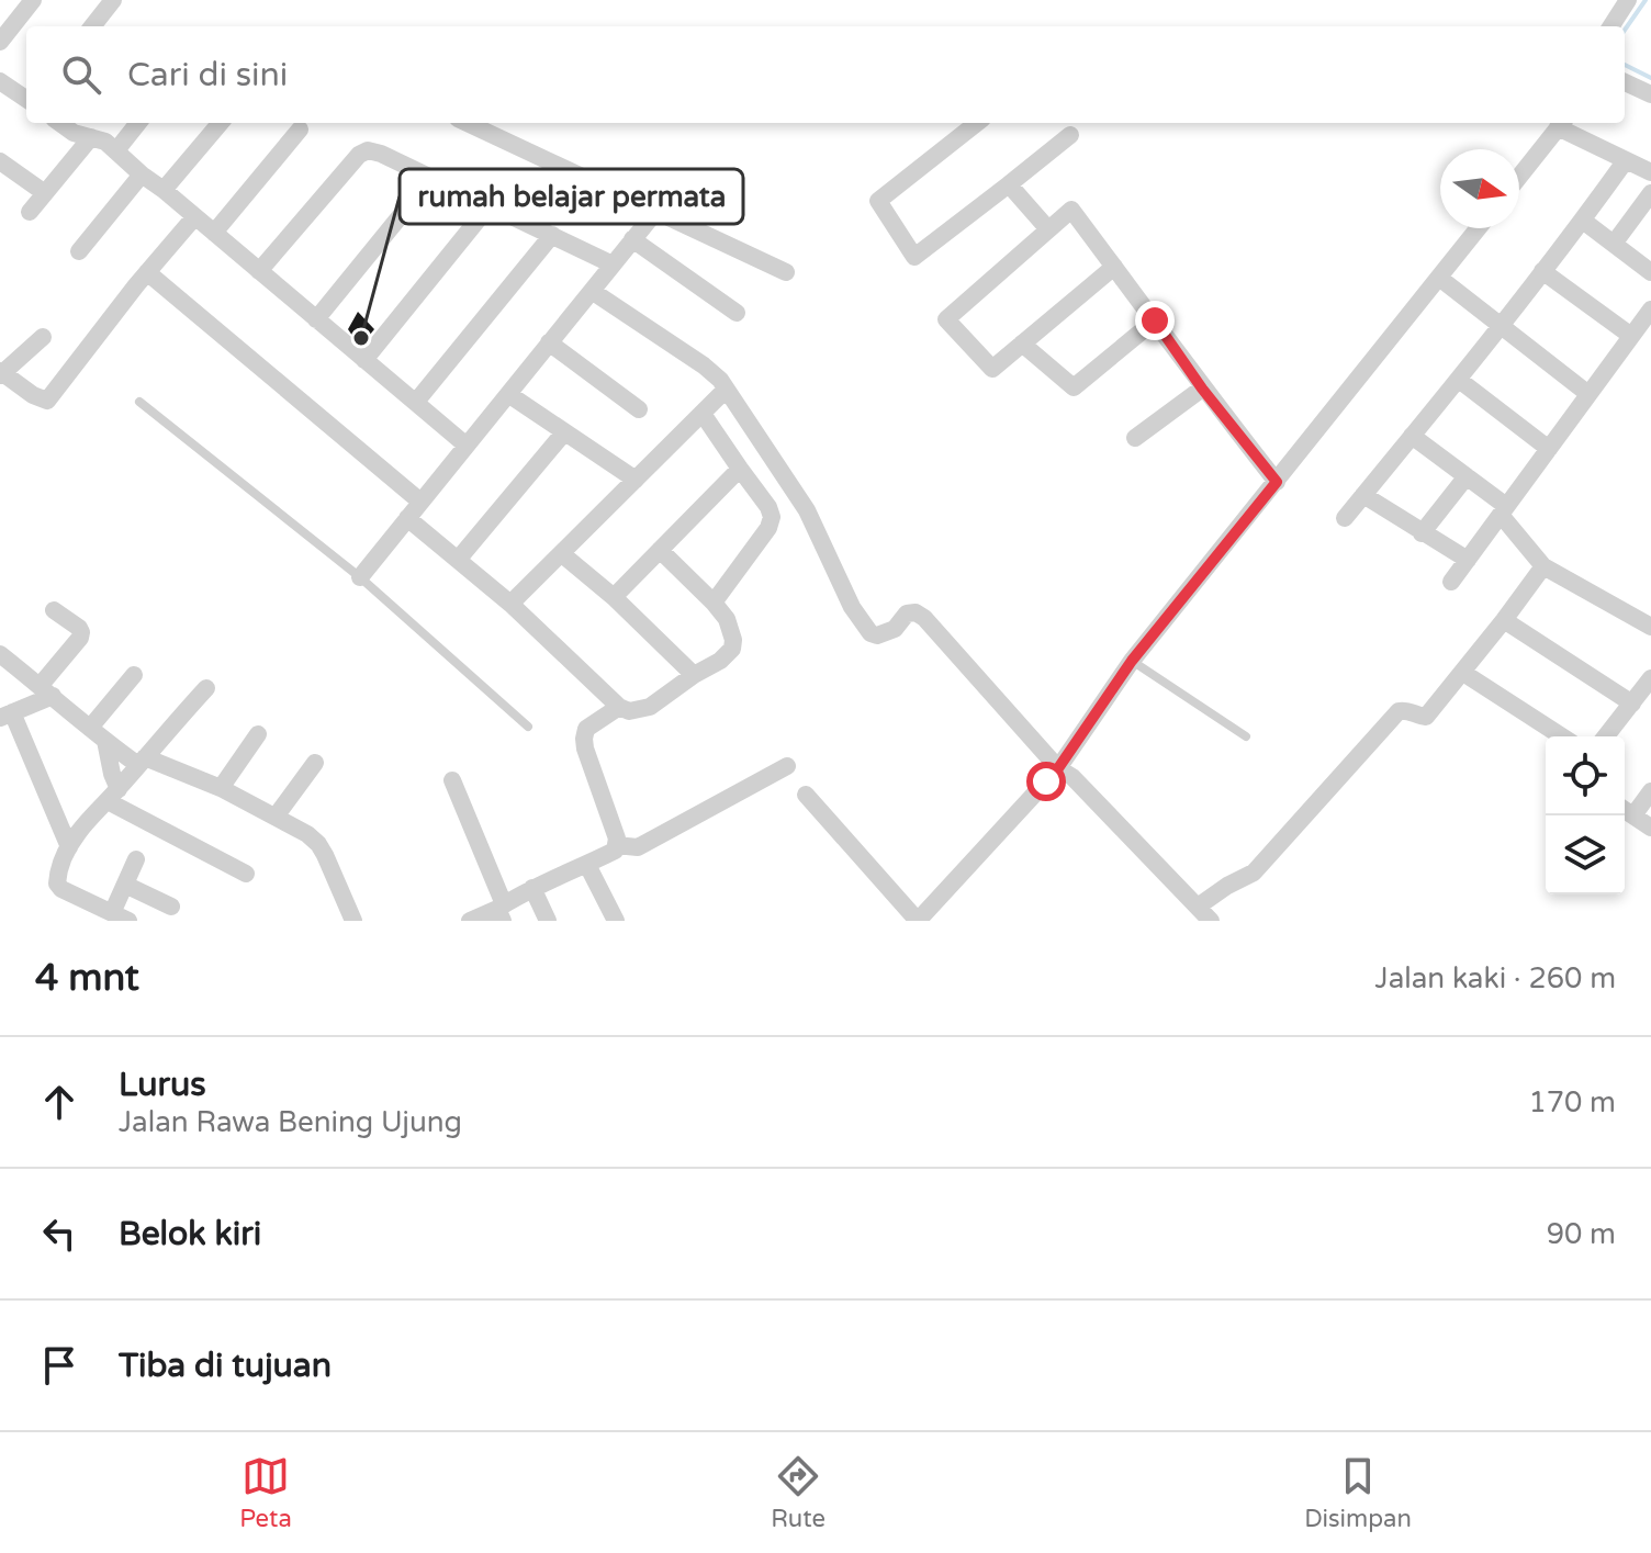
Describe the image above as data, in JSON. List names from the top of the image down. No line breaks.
{"places":["rumah belajar permata"],"north":"right","page":{"search":"Cari di sini","heading":["4 mnt","Jalan kaki · 260 m"],"list":[["Lurus","Jalan Rawa Bening Ujung","170 m"],["Belok kiri","90 m"],"Tiba di tujuan"],"nav":["Peta","Rute","Disimpan"]}}
